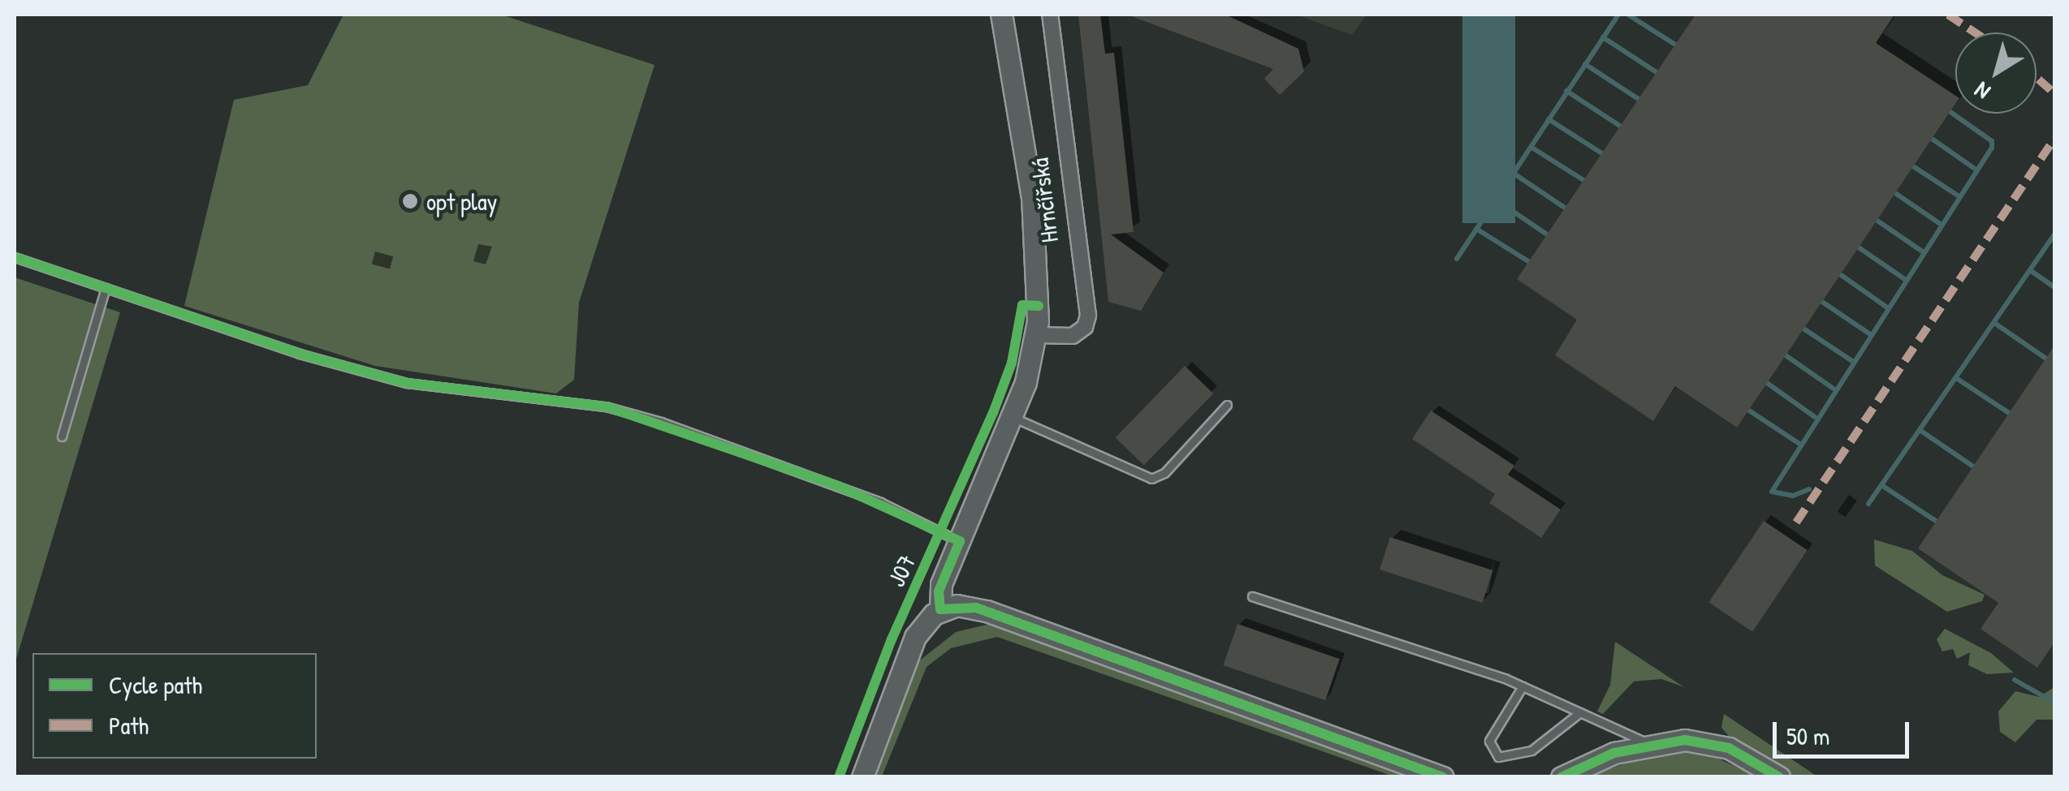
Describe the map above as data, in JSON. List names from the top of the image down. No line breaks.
{"streets":{"street":["Hrnčířská"],"cycle path":["J07"]},"places":["opt play"],"legend":["Cycle path","Path"],"scale_bar":"50 m","north":"bottom left"}
